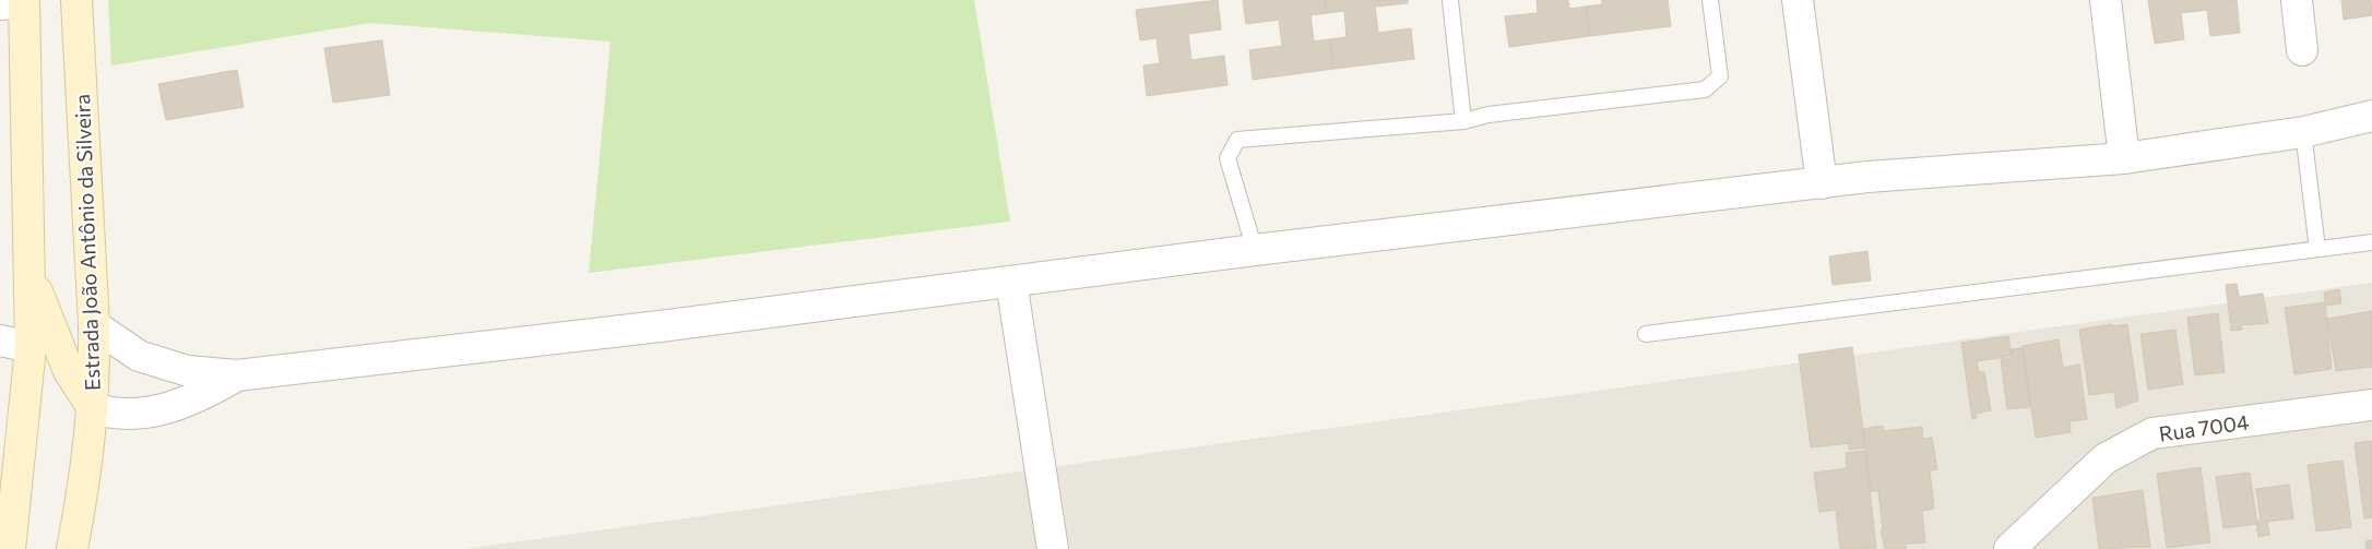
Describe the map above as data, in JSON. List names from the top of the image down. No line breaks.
{"streets":{"main road":["Estrada João Antônio da Silveira"],"street":["Rua 7004"]}}
